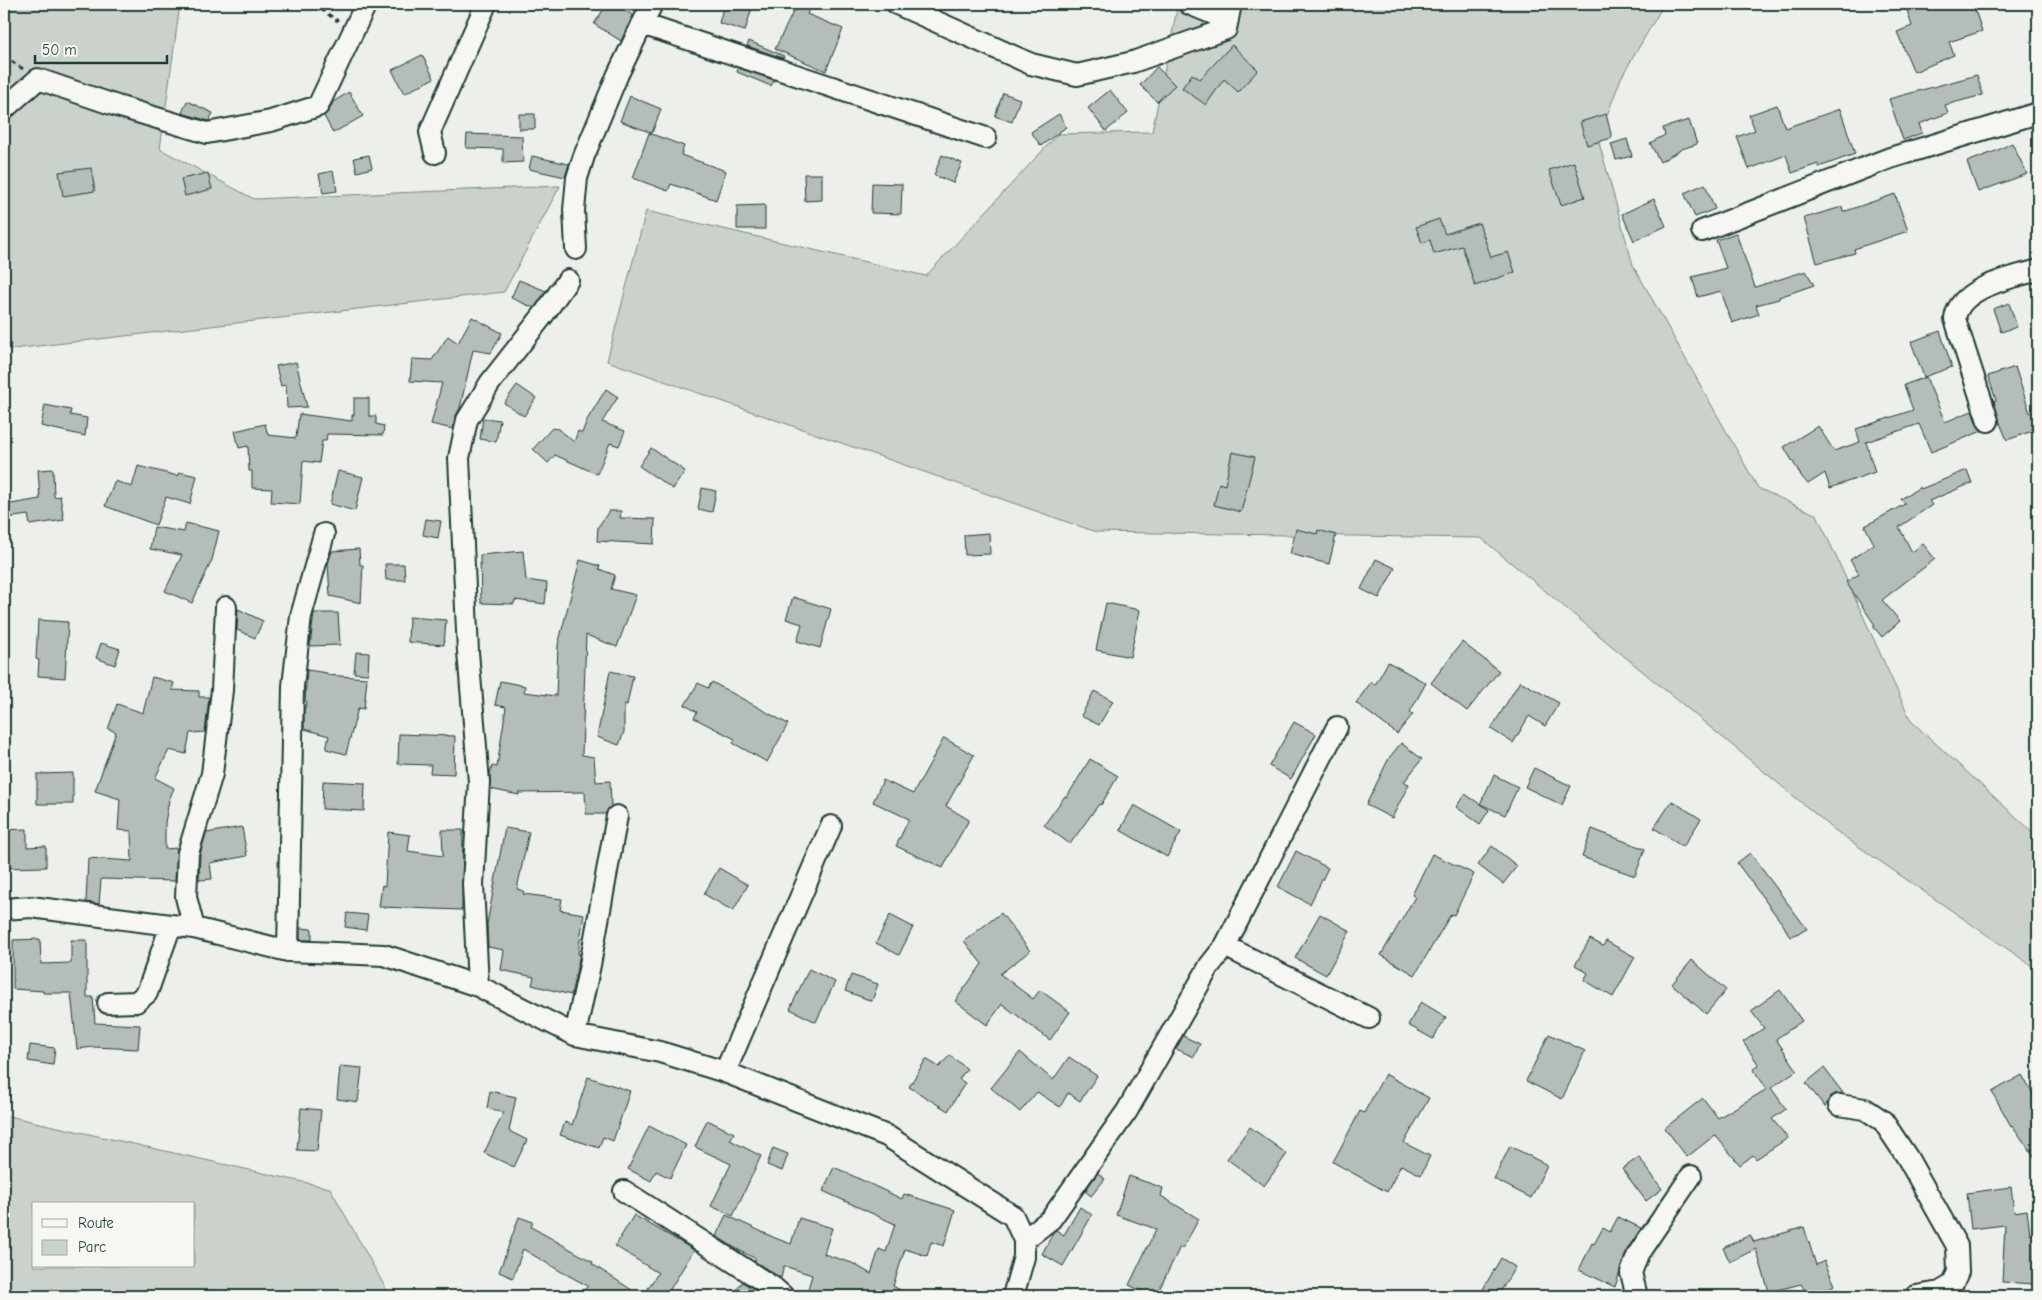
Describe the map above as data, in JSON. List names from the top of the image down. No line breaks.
{"legend":["Route","Parc"],"scale_bar":"50 m"}
